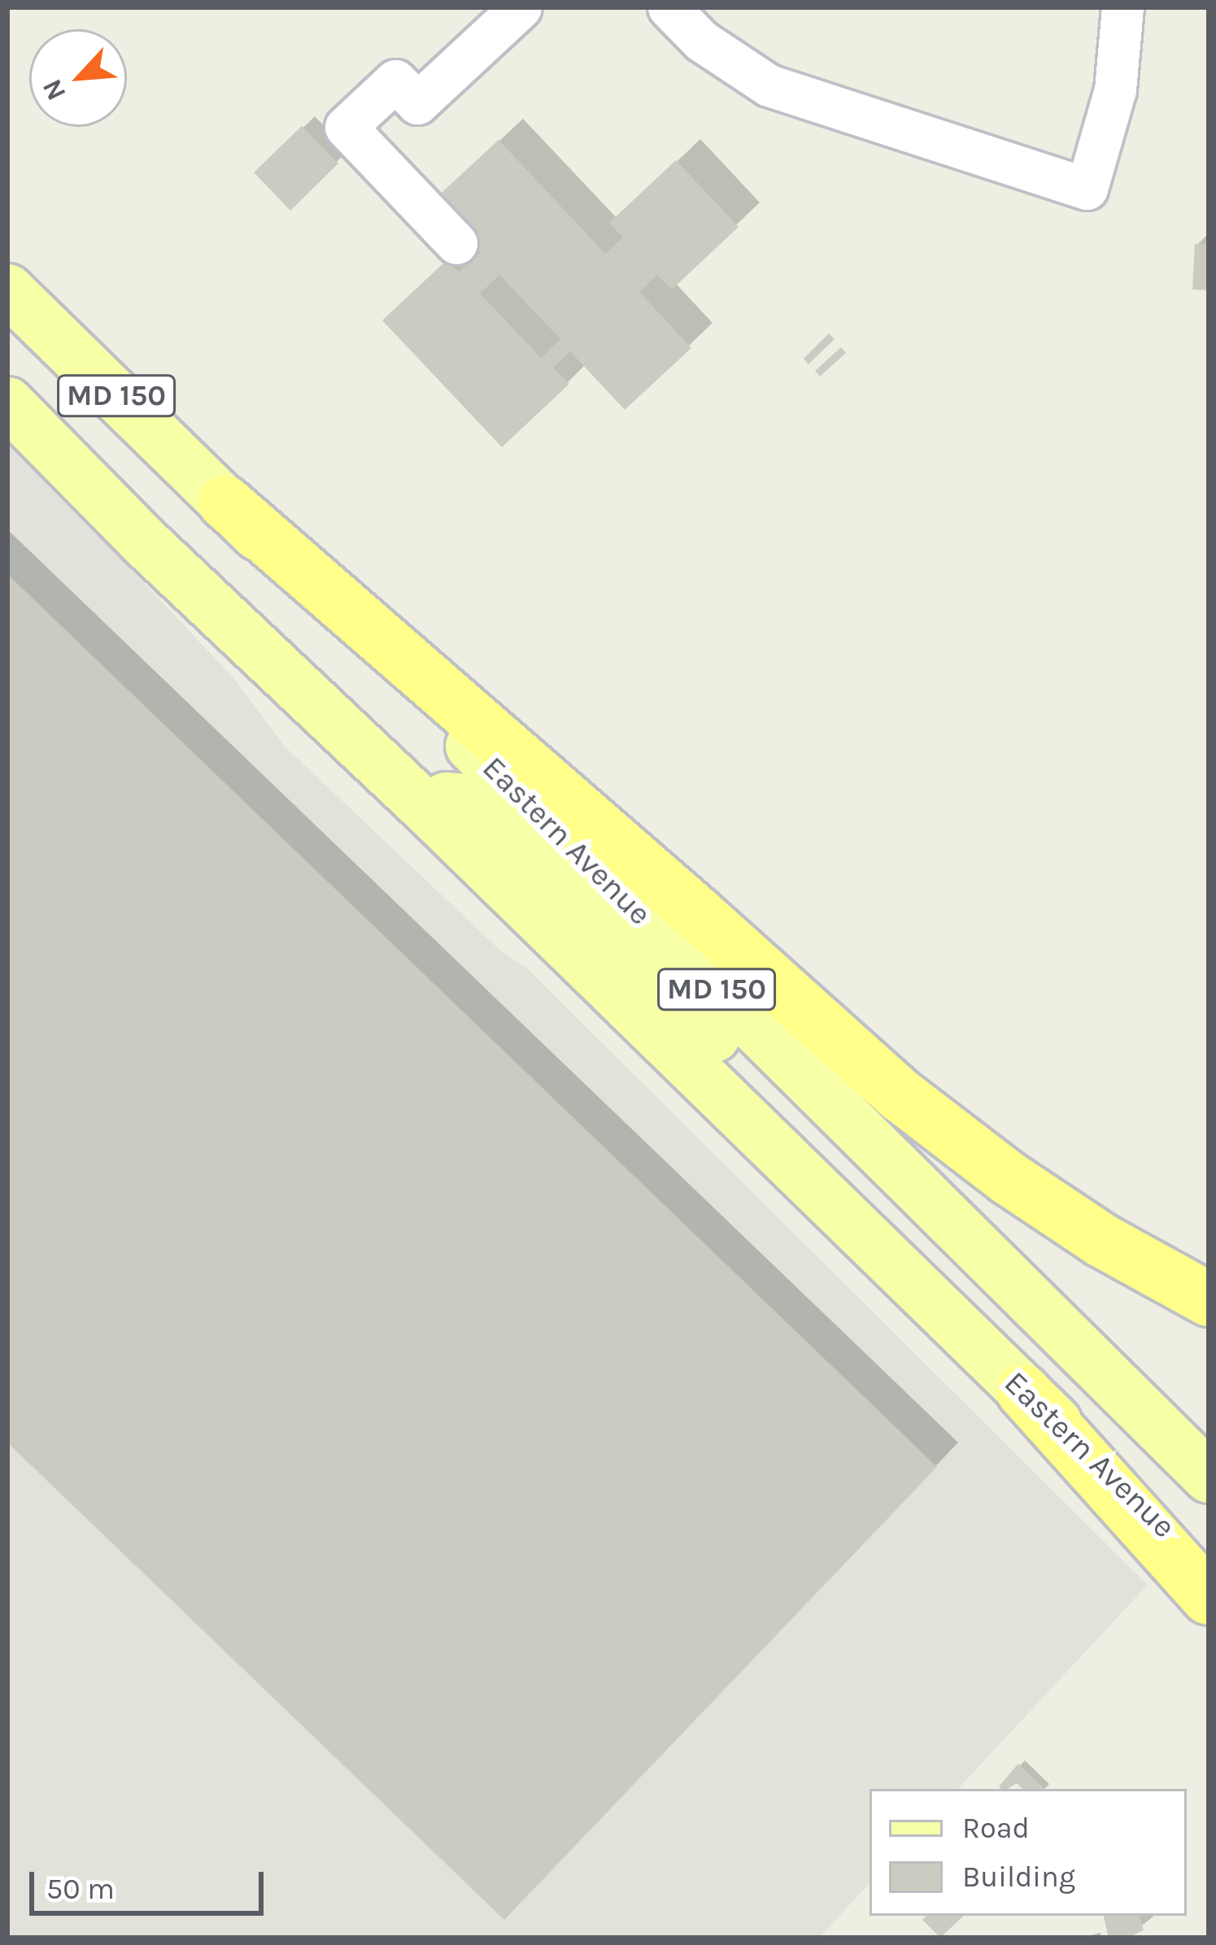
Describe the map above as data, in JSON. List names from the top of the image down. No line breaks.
{"streets":{"main road":["MD 150","Eastern Avenue"]},"legend":["Road","Building"],"scale_bar":"50 m","north":"bottom left"}
